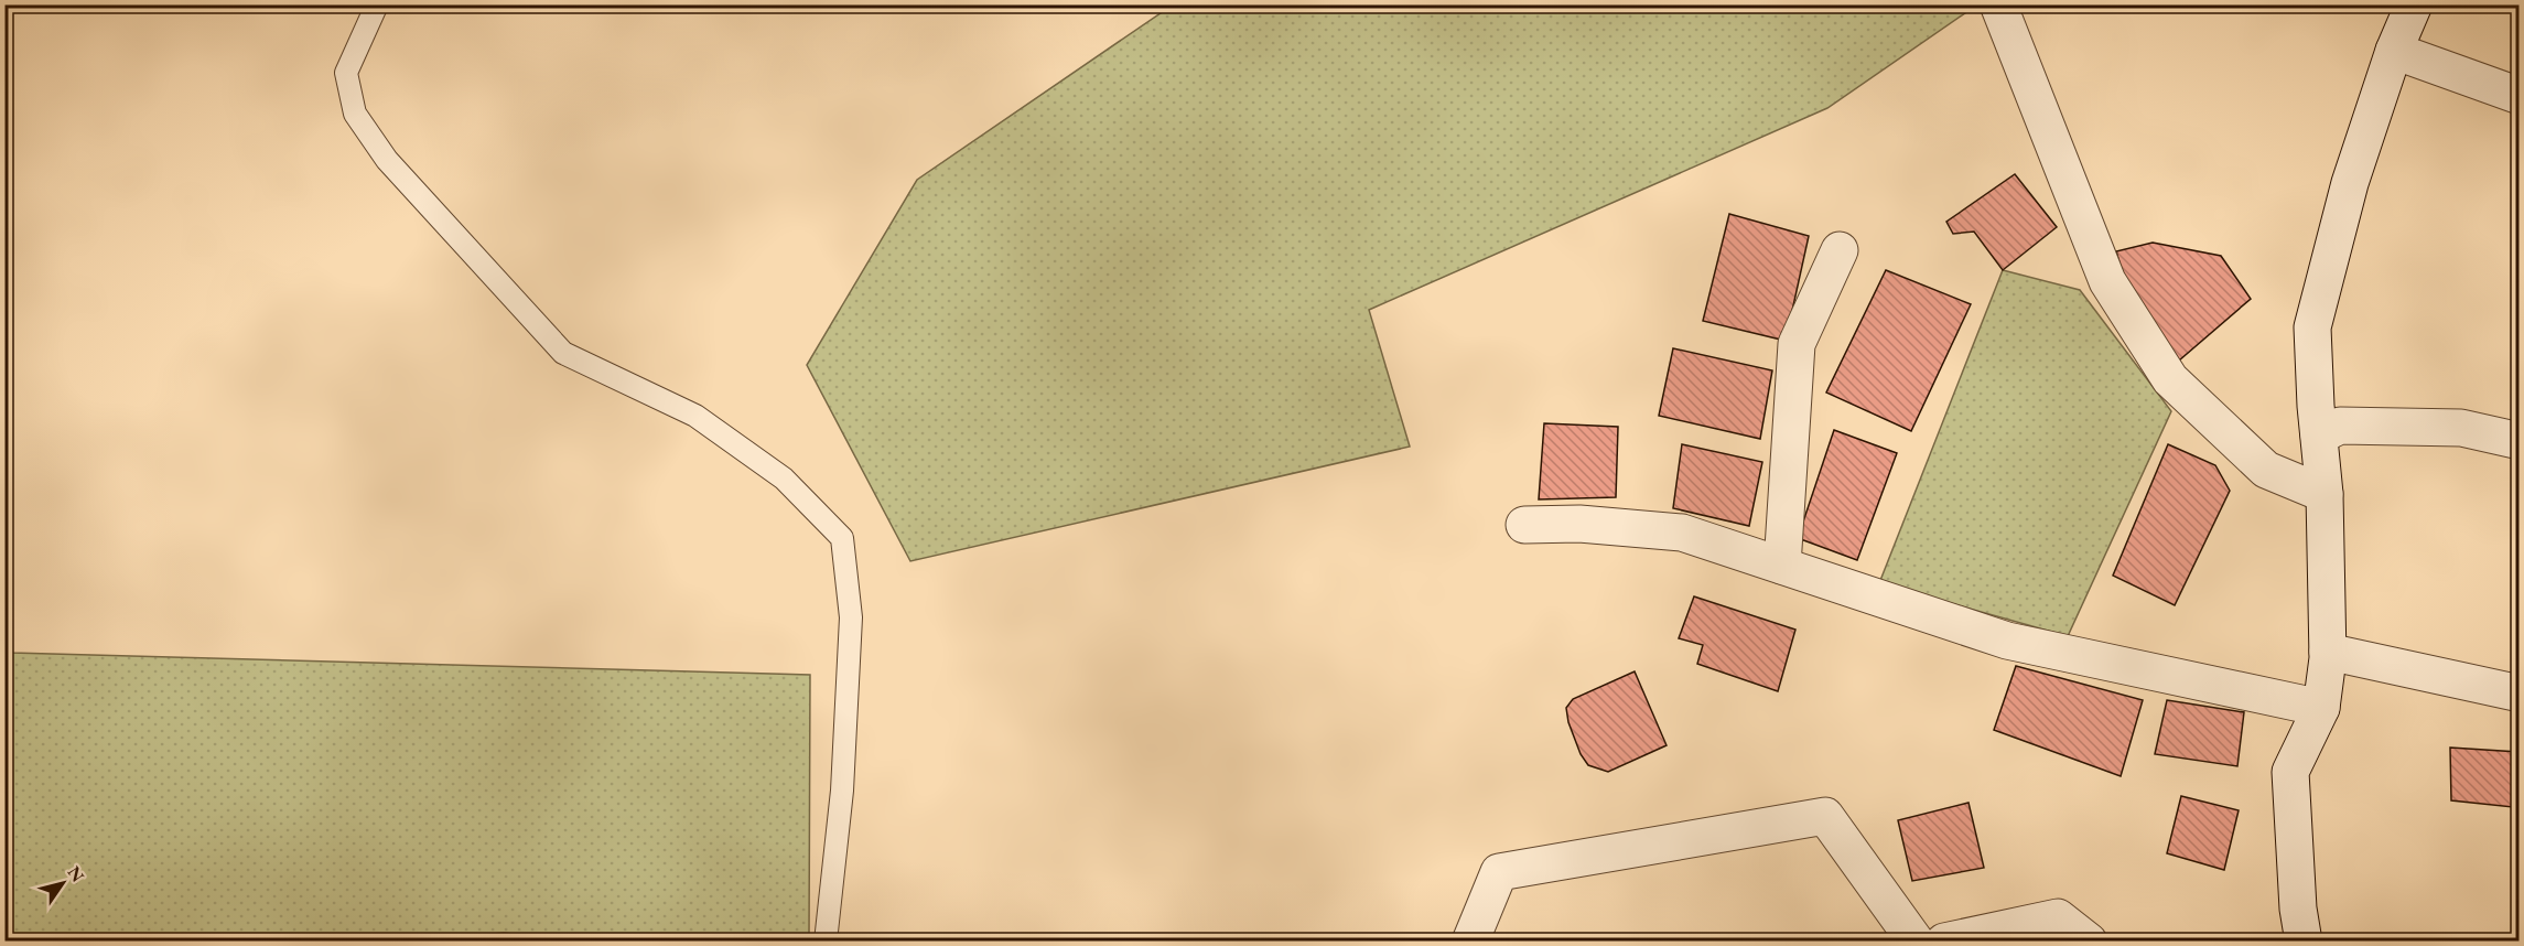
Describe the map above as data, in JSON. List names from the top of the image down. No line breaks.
{"north":"top right"}
